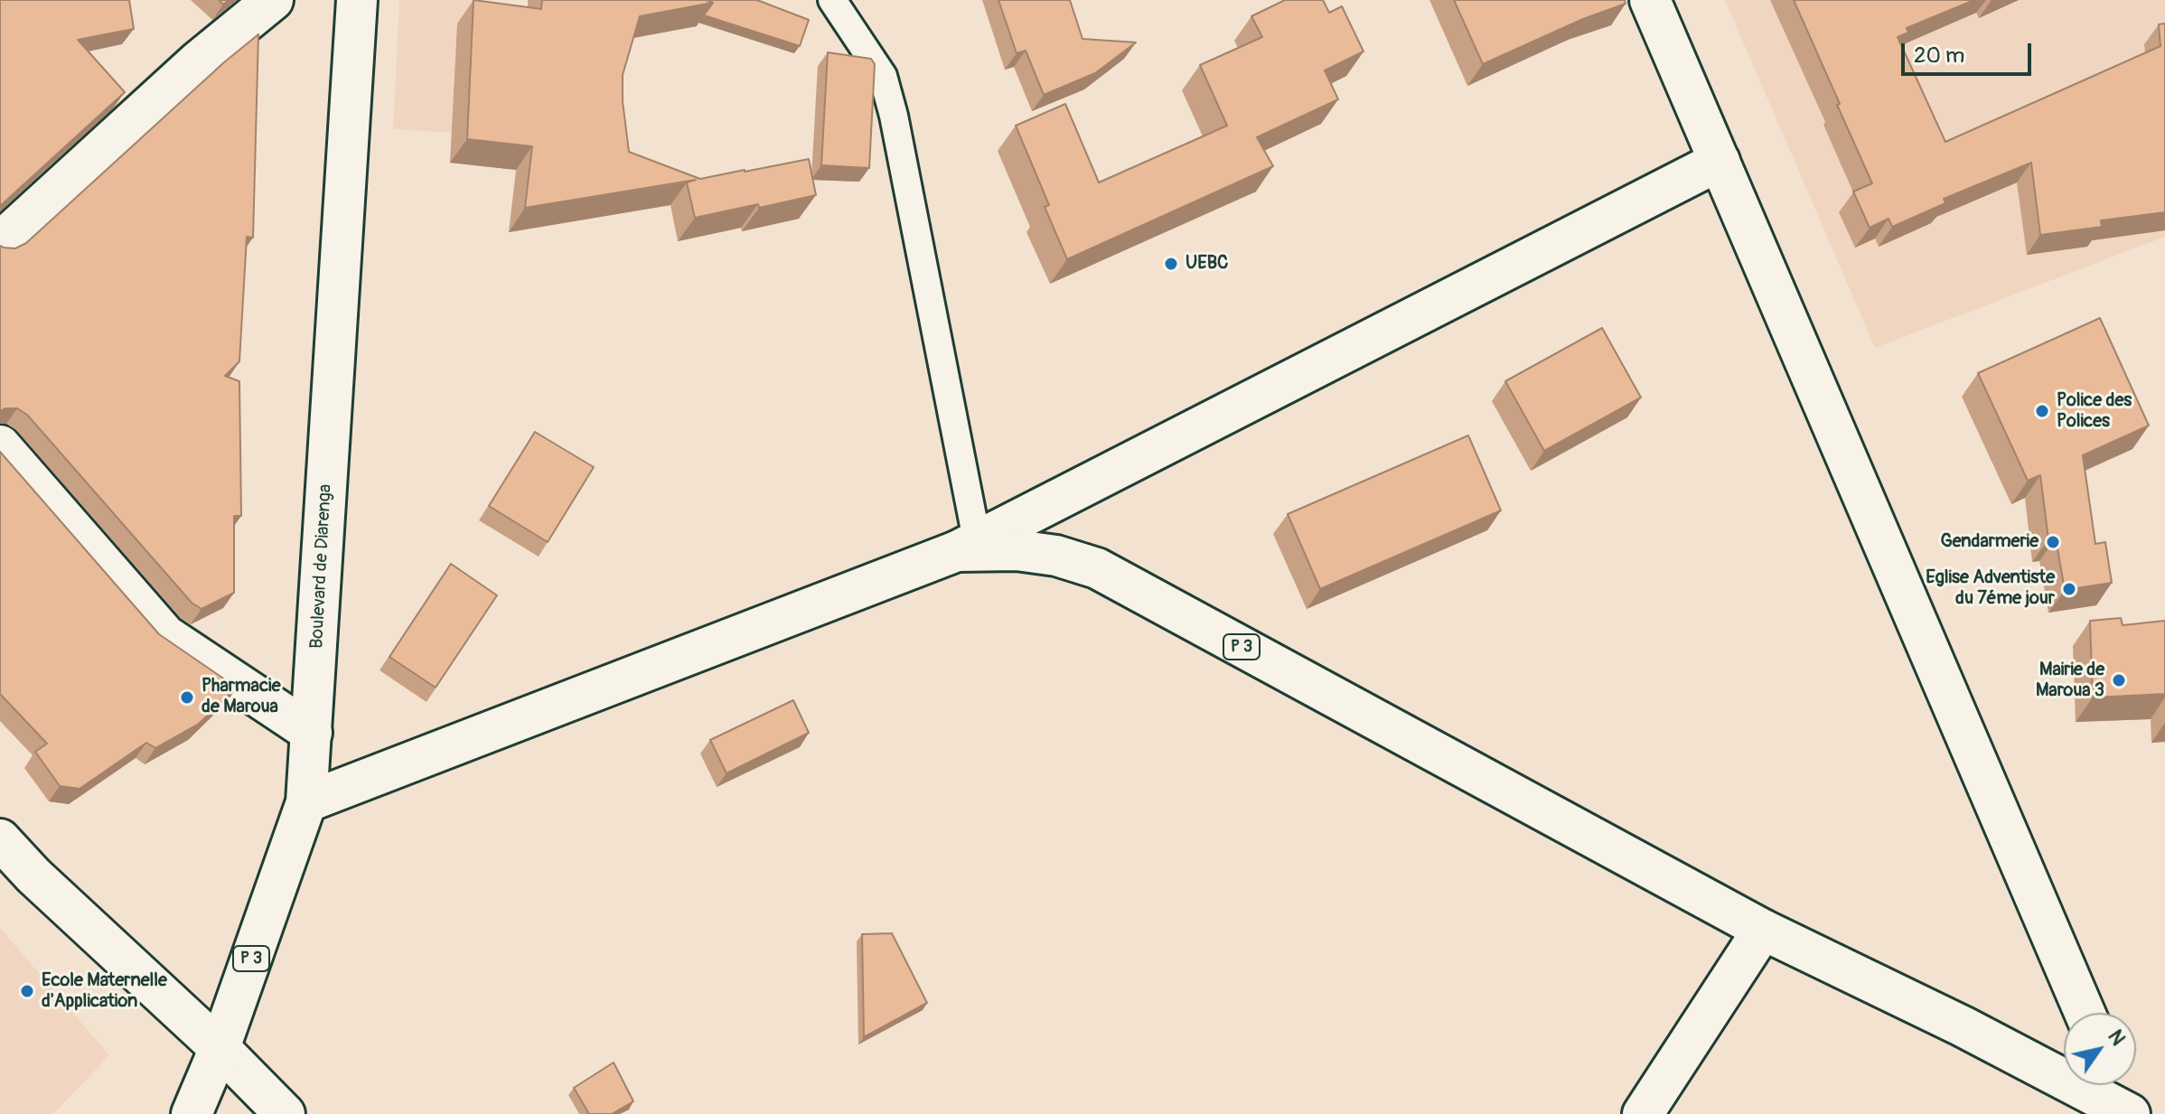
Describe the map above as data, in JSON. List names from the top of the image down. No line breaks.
{"streets":{"main road":["Boulevard de Diarenga","P 3"]},"crossings":[["Boulevard de Diarenga","P 3"]],"places":["UEBC","Police des Polices","Gendarmerie","Eglise Adventiste du 7éme jour","Mairie de Maroua 3","Pharmacie de Maroua","Ecole Maternelle d'Application"],"scale_bar":"20 m","north":"top right"}
